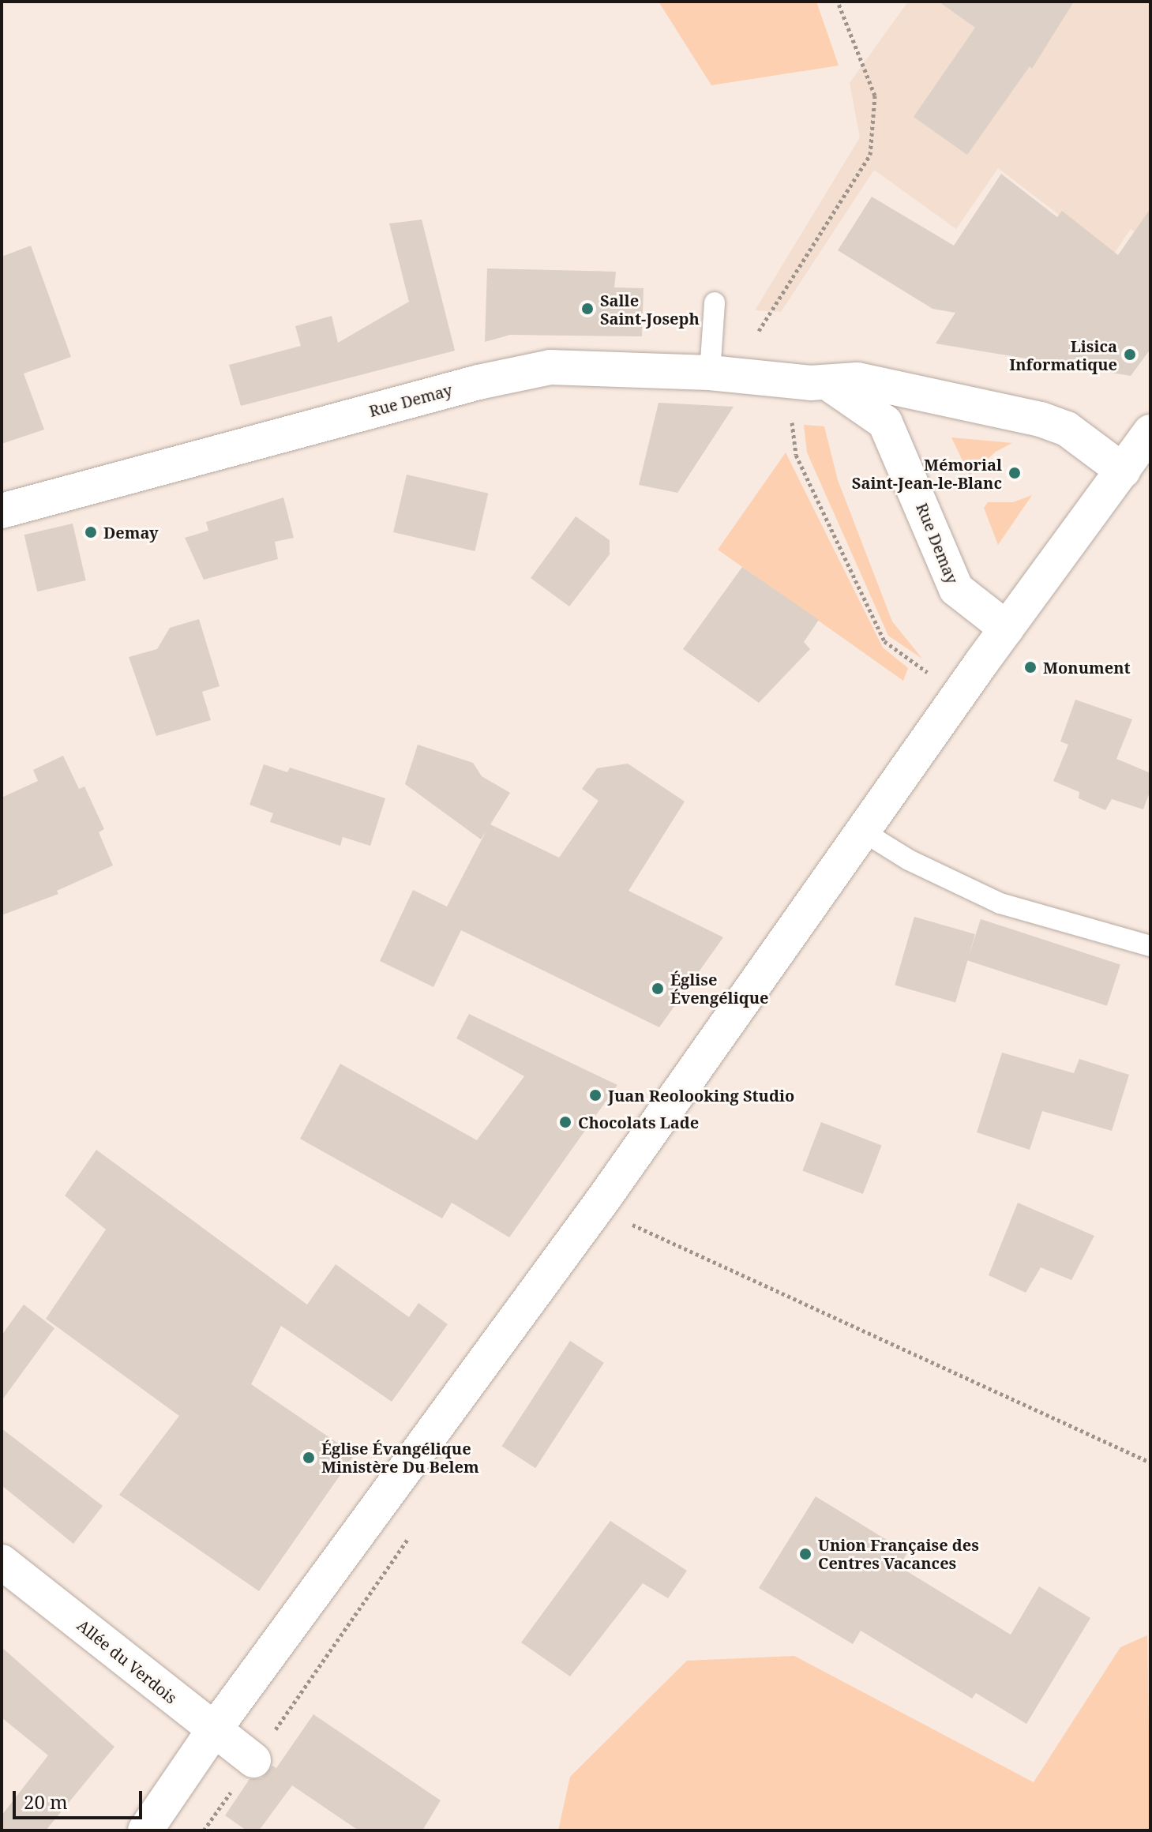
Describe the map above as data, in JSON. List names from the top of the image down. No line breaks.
{"streets":{"street":["Rue Demay","Allée du Verdois"]},"places":["Salle Saint-Joseph","Lisica Informatique","Mémorial Saint-Jean-le-Blanc","Demay","Monument","Église Évengélique","Juan Reolooking Studio","Chocolats Lade","Église Évangélique Ministère Du Belem","Union Française des Centres Vacances"],"scale_bar":"20 m"}
